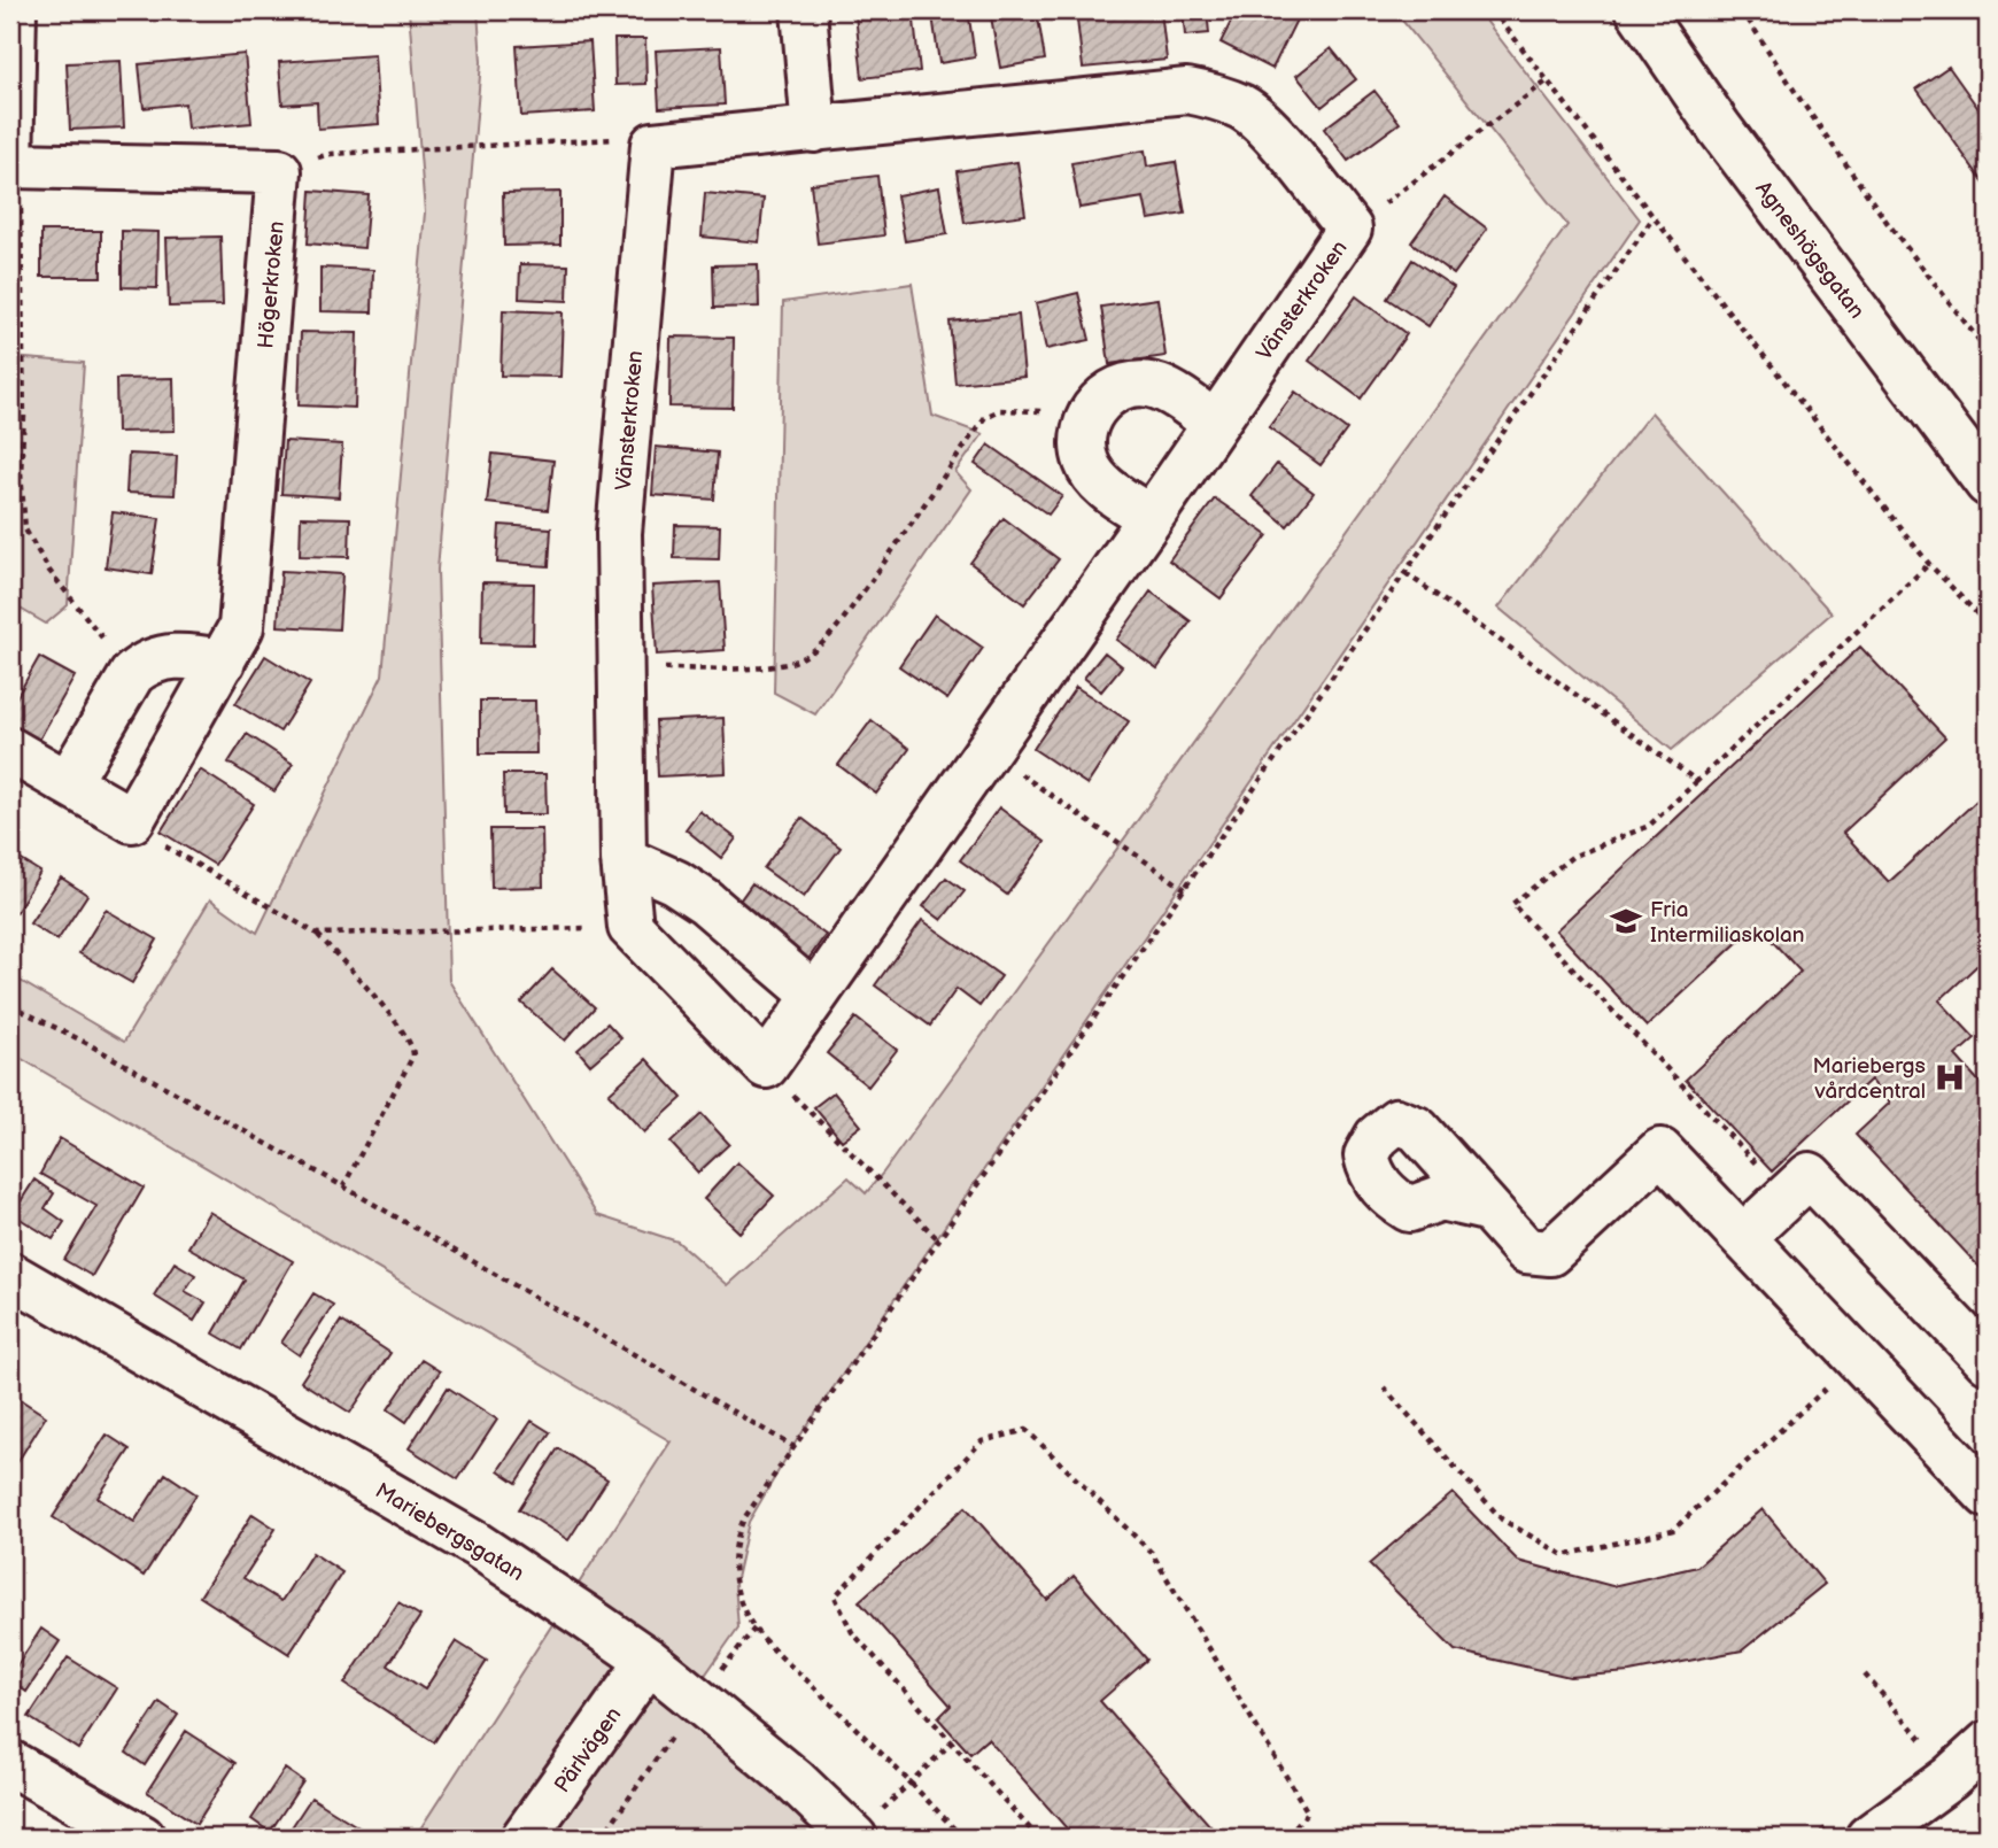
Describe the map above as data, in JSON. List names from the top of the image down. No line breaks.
{"streets":{"street":["Agneshögsgatan","Högerkroken","Vänsterkroken","Mariebergsgatan","Pärlvägen"]},"crossings":[["Mariebergsgatan","Pärlvägen"]],"places":{"school or university":["Fria Intermiliaskolan"],"hospital":["Mariebergs vårdcentral"]}}
